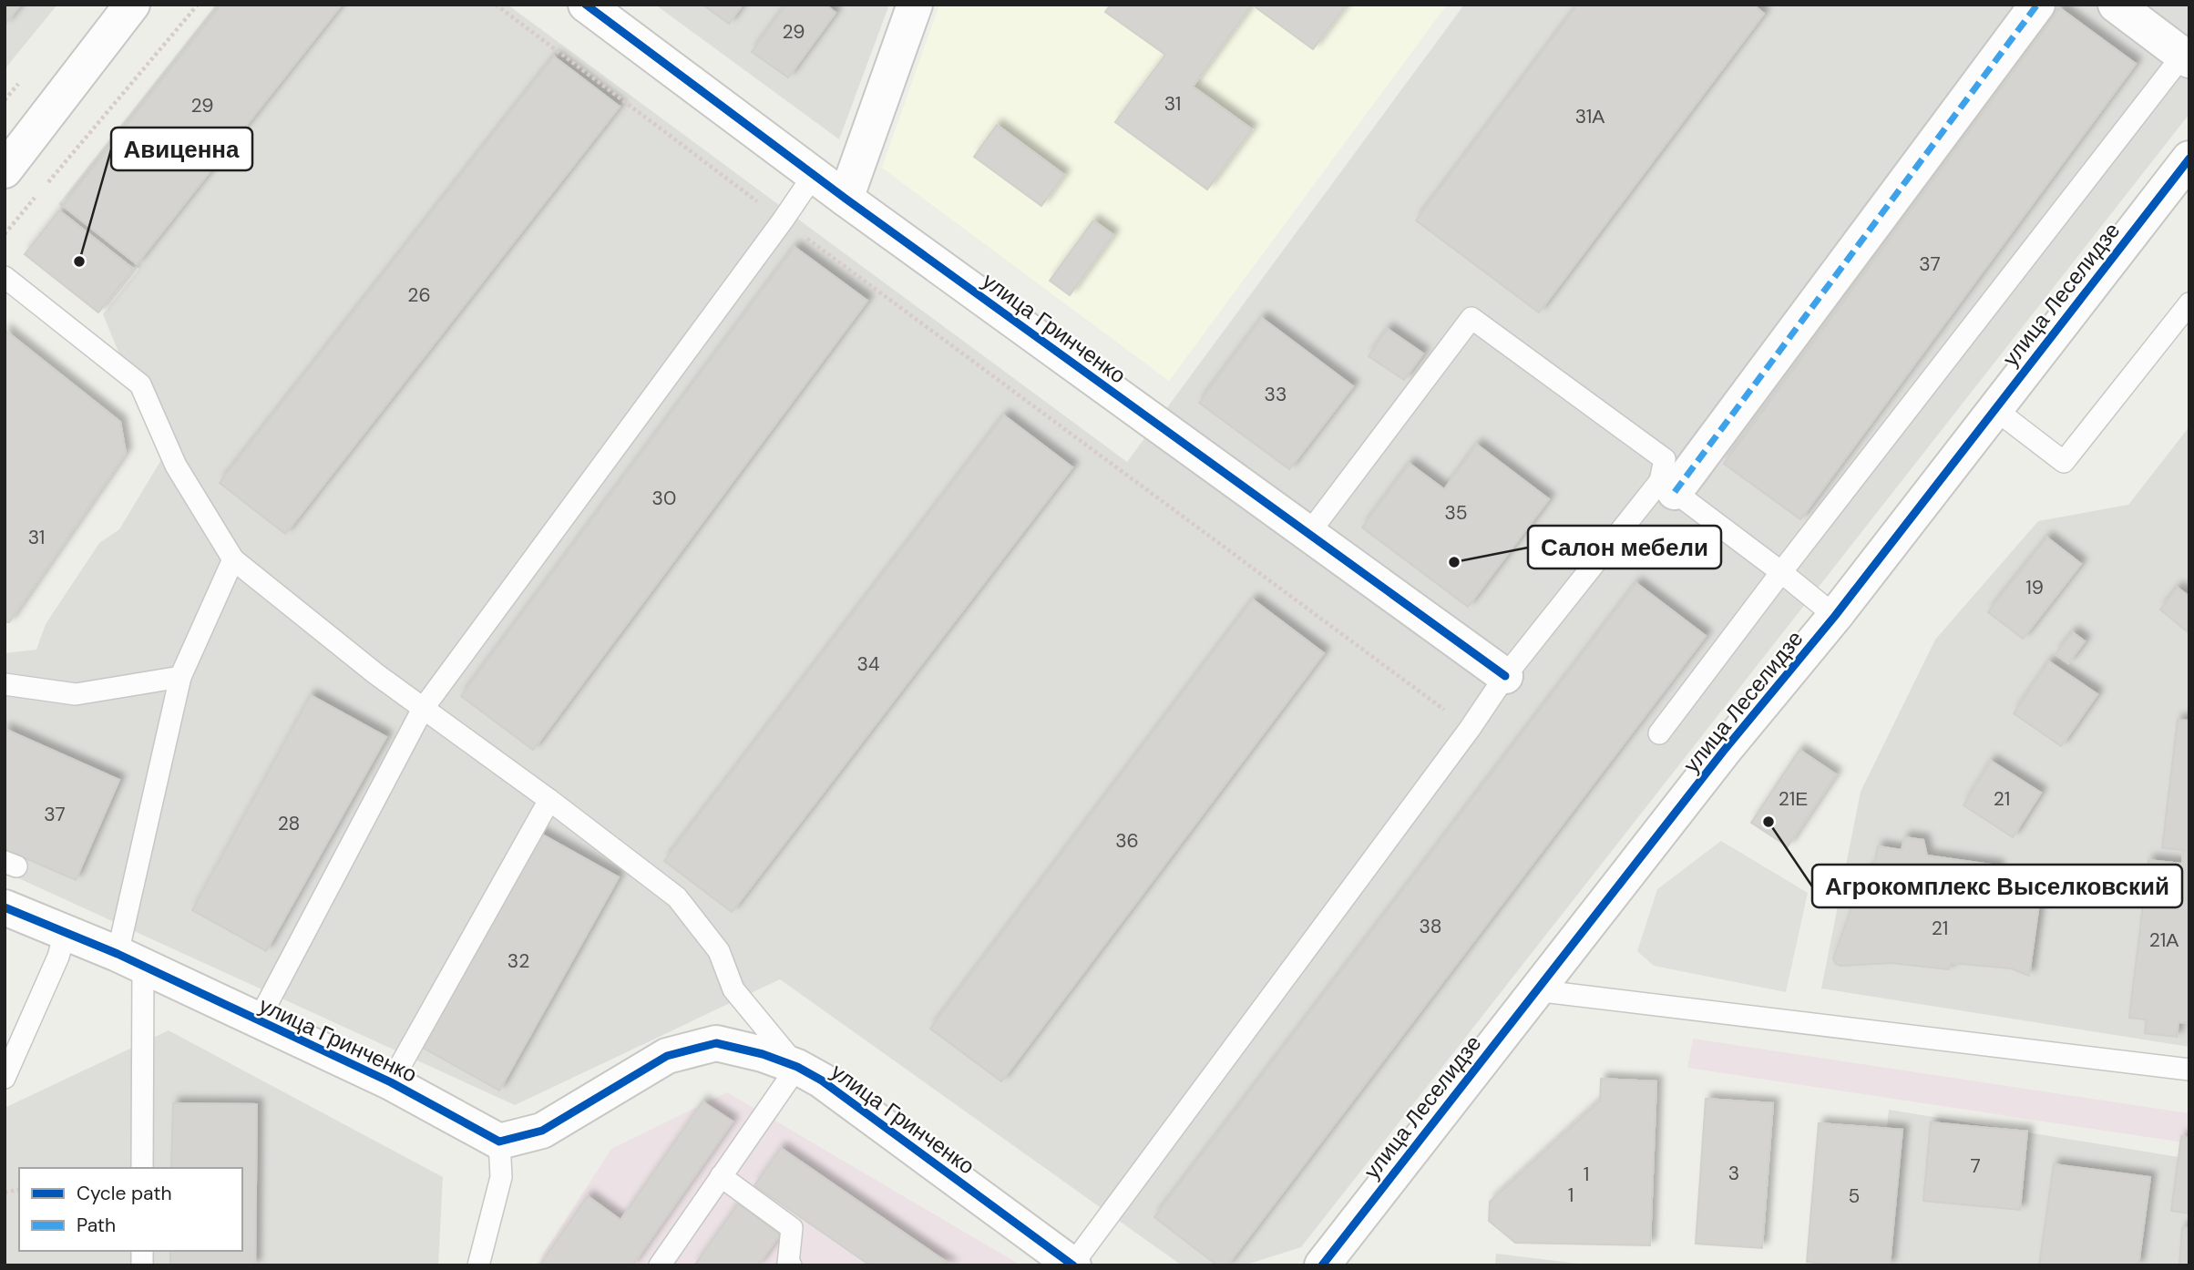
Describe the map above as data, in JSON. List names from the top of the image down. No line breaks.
{"streets":{"street":["улица Леселидзе","улица Гринченко"]},"places":["Авиценна","Салон мебели","Агрокомплекс Выселковский"],"house_numbers":["29","31","29","31А","37","26","33","30","35","31","19","34","21Е","21","37","28","36","38","21","21А","32","7","3","1","1","5"],"legend":["Cycle path","Path"]}
